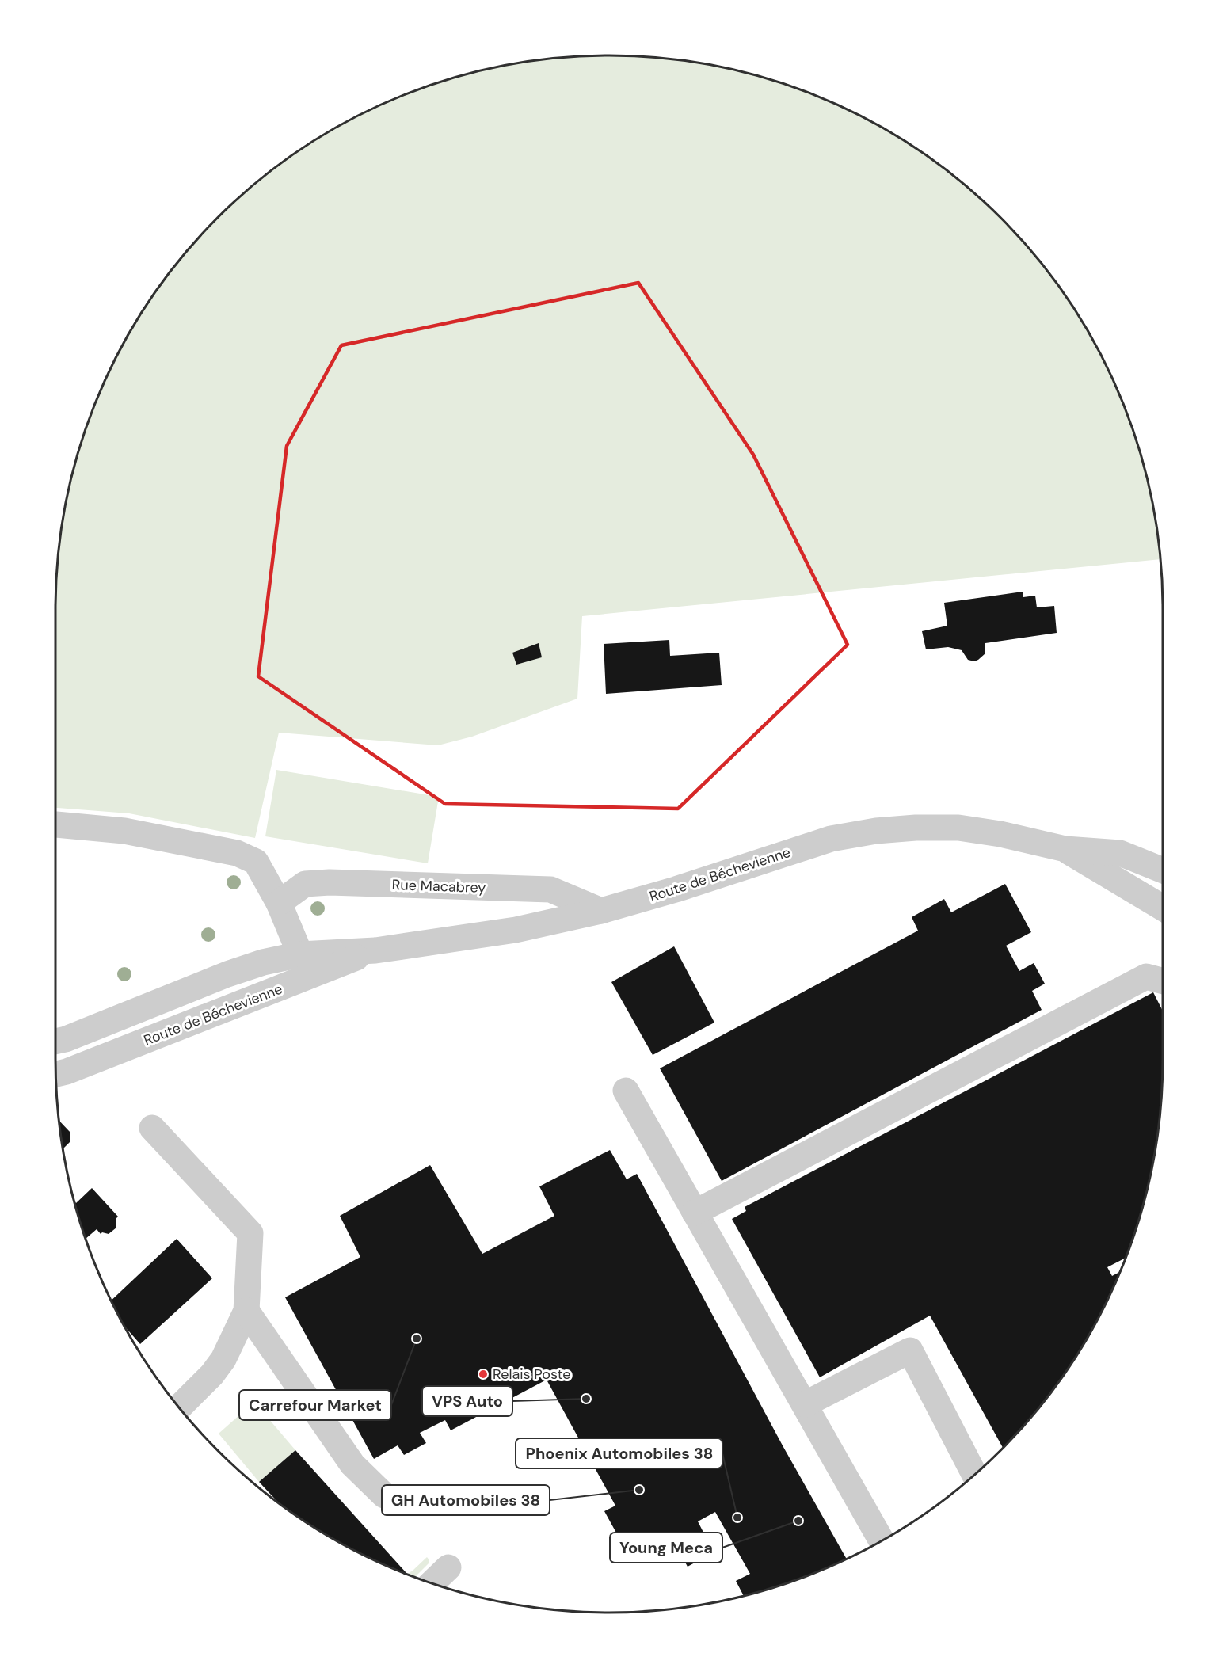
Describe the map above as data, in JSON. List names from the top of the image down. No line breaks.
{"streets":{"street":["Route de Béchevienne","Rue Macabrey"]},"crossings":[["Route de Béchevienne","Rue Macabrey"]],"places":["Carrefour Market","Relais Poste","VPS Auto","GH Automobiles 38","Phoenix Automobiles 38","Young Meca"]}
